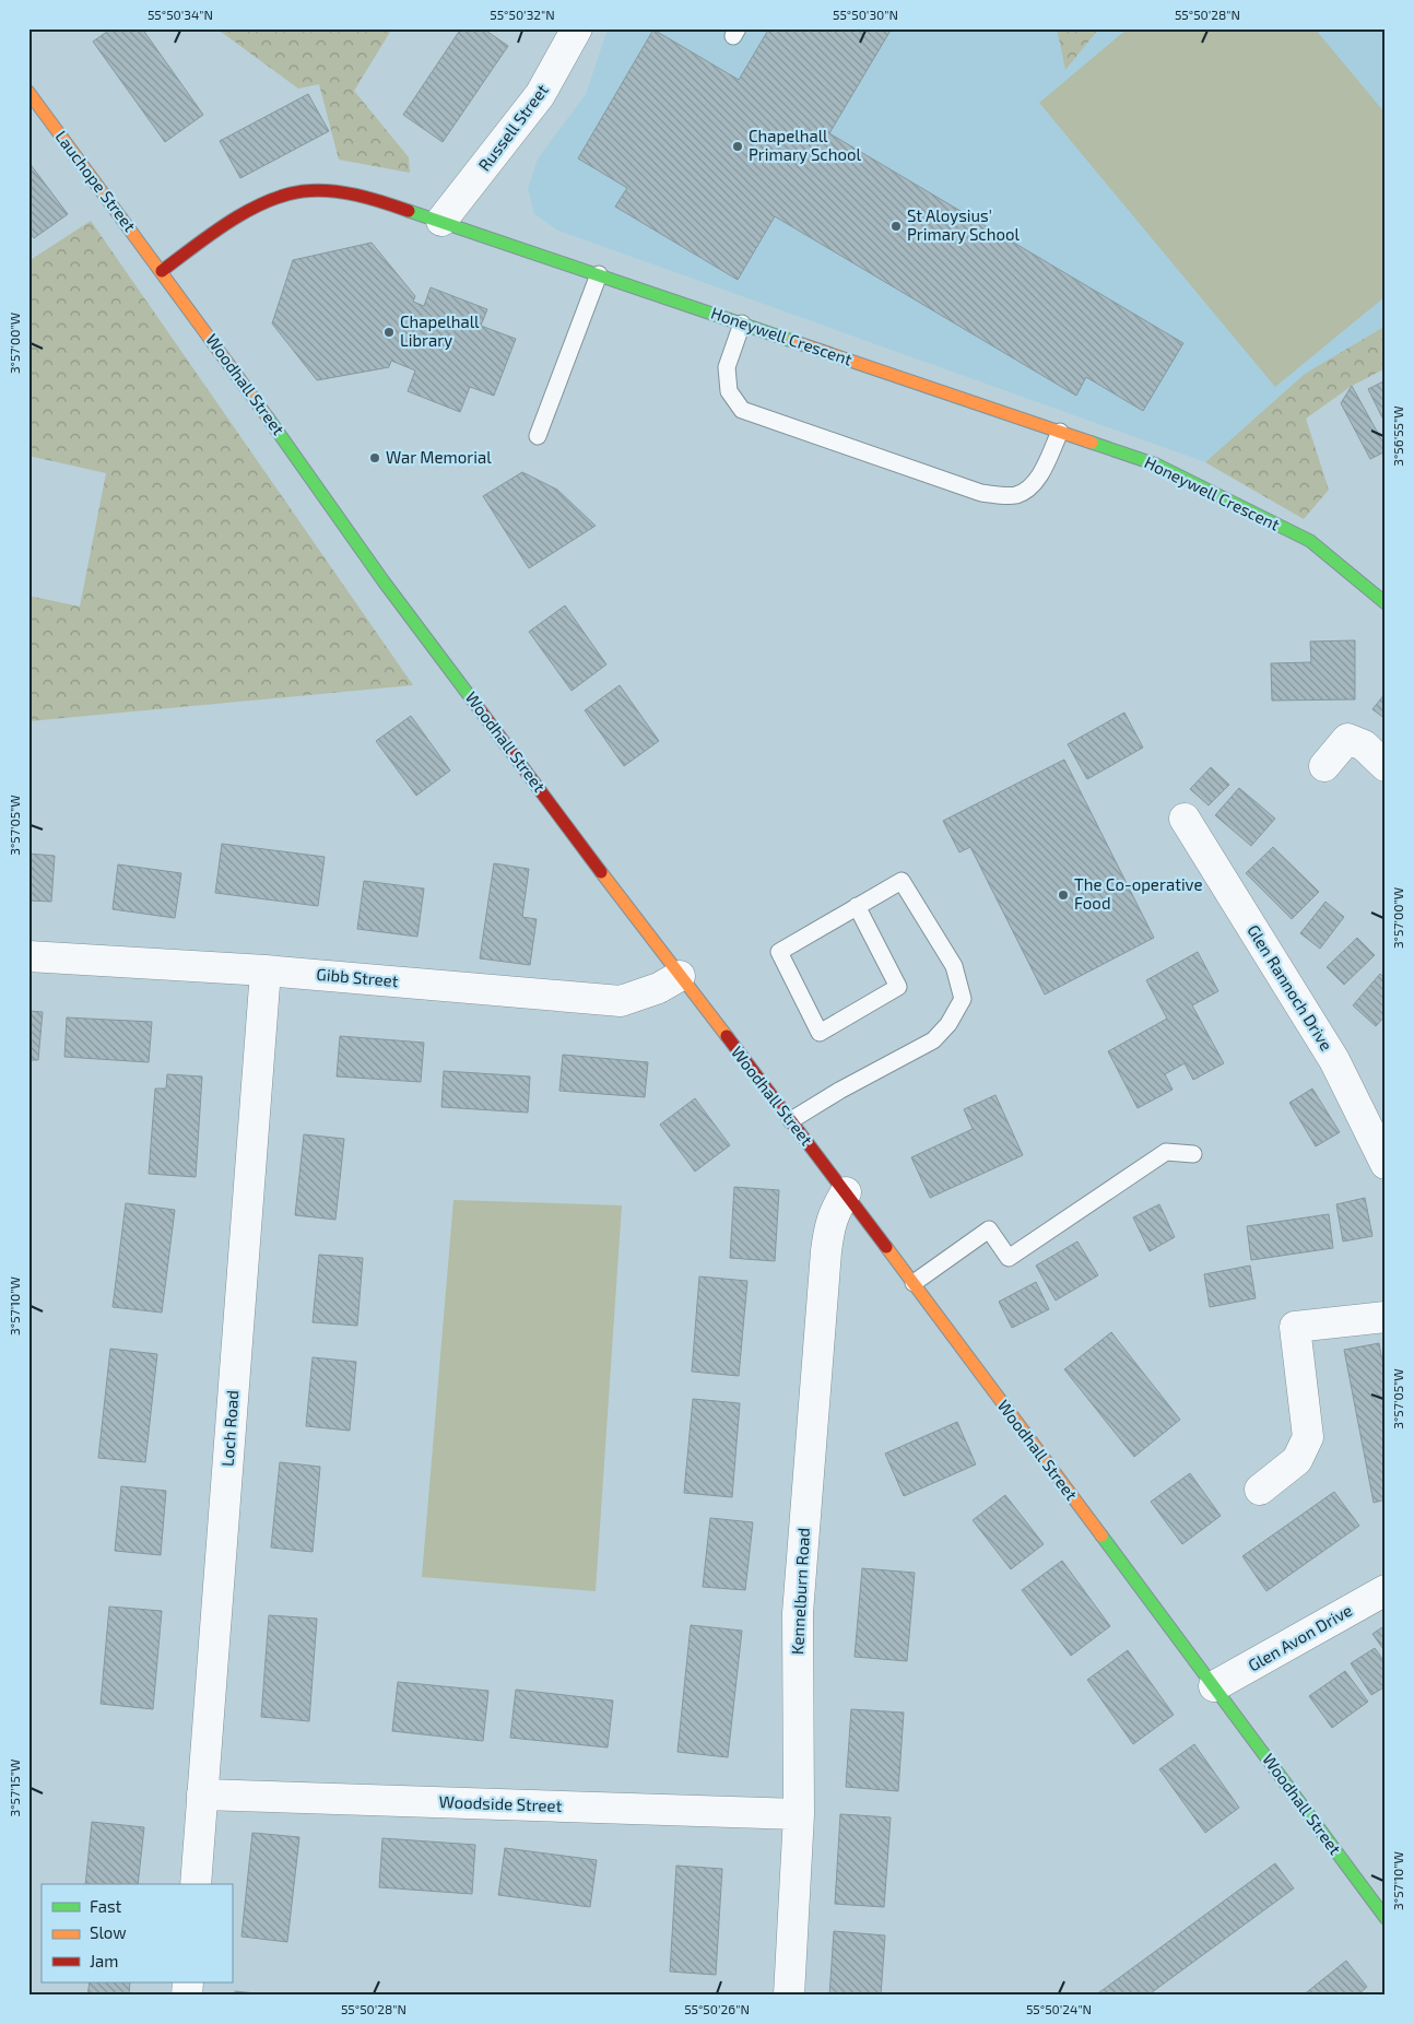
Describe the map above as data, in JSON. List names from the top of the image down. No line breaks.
{"streets":{"street":["Russell Street","Lauchope Street","Honeywell Crescent","Woodhall Street","Gibb Street","Glen Rannoch Drive","Loch Road","Kennelburn Road","Glen Avon Drive","Woodside Street"]},"crossings":[["Russell Street","Honeywell Crescent"],["Lauchope Street","Honeywell Crescent"],["Lauchope Street","Woodhall Street"],["Honeywell Crescent","Woodhall Street"],["Woodhall Street","Gibb Street"],["Woodhall Street","Kennelburn Road"],["Woodhall Street","Glen Avon Drive"],["Gibb Street","Loch Road"],["Loch Road","Woodside Street"],["Kennelburn Road","Woodside Street"]],"places":["Chapelhall Primary School","St Aloysius' Primary School","Chapelhall Library","War Memorial","The Co-operative Food"],"legend":["Fast","Slow","Jam"],"coordinates":["55°50'34\"N","55°50'32\"N","55°50'30\"N","55°50'28\"N","3°57'00\"W","3°56'55\"W","3°57'05\"W","3°57'10\"W","3°57'15\"W","55°50'26\"N","55°50'24\"N"]}
